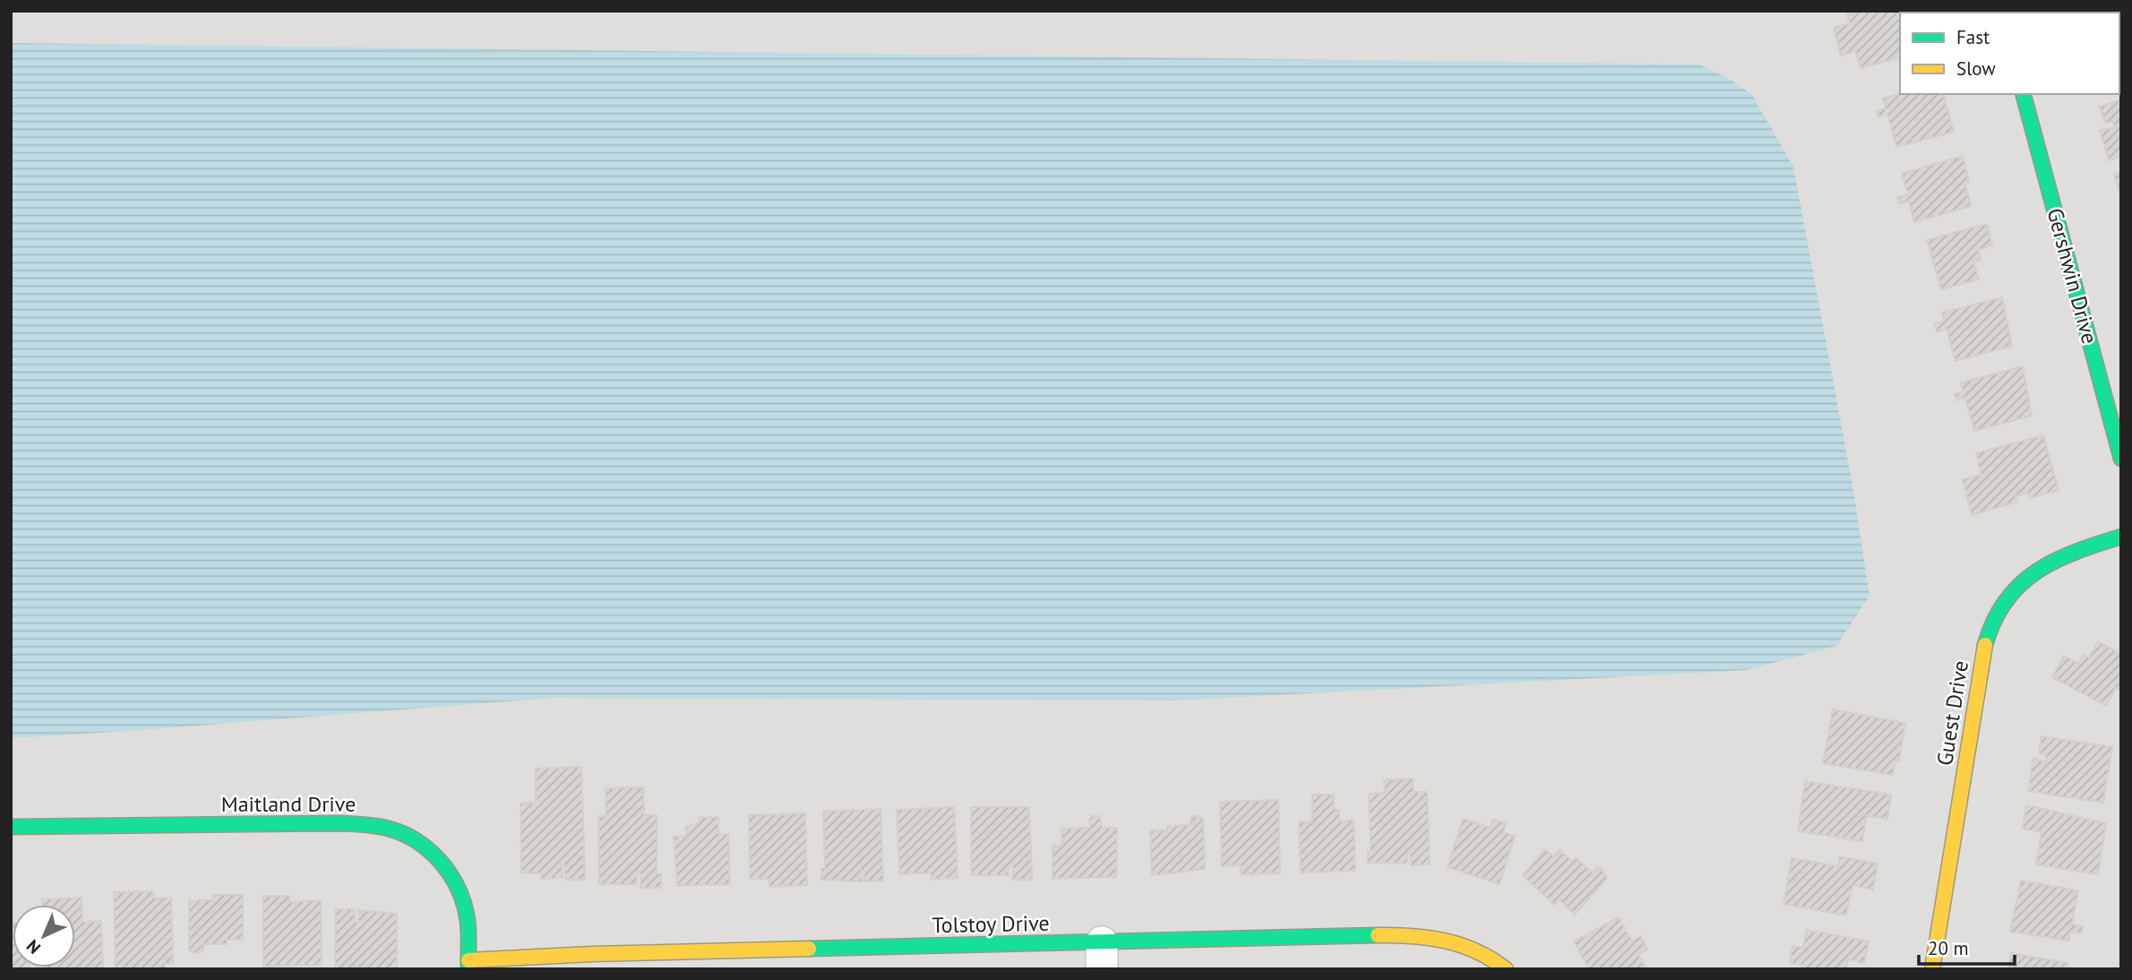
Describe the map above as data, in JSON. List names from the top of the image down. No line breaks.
{"streets":{"street":["Gershwin Drive","Guest Drive","Maitland Drive","Tolstoy Drive"]},"crossings":[["Maitland Drive","Tolstoy Drive"]],"legend":["Fast","Slow"],"scale_bar":"20 m","north":"bottom left"}
